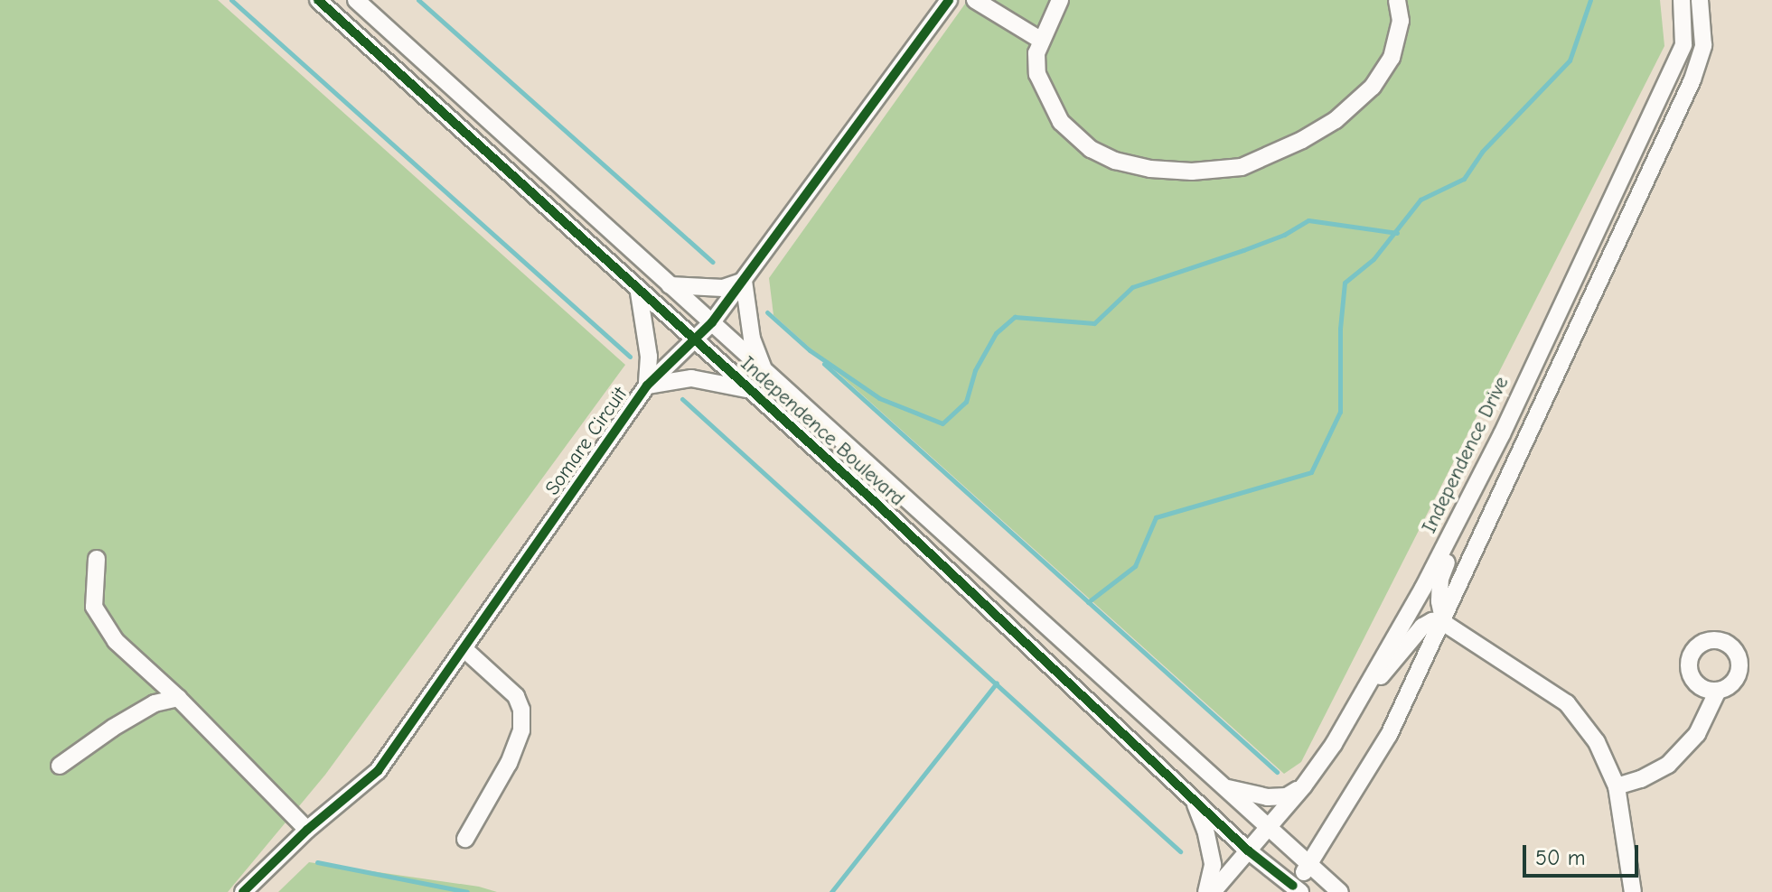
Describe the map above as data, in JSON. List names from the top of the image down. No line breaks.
{"streets":{"street":["Independence Boulevard","Somare Circuit","Independence Drive"]},"crossings":[["Independence Boulevard","Somare Circuit"],["Independence Boulevard","Independence Drive"]],"scale_bar":"50 m"}
